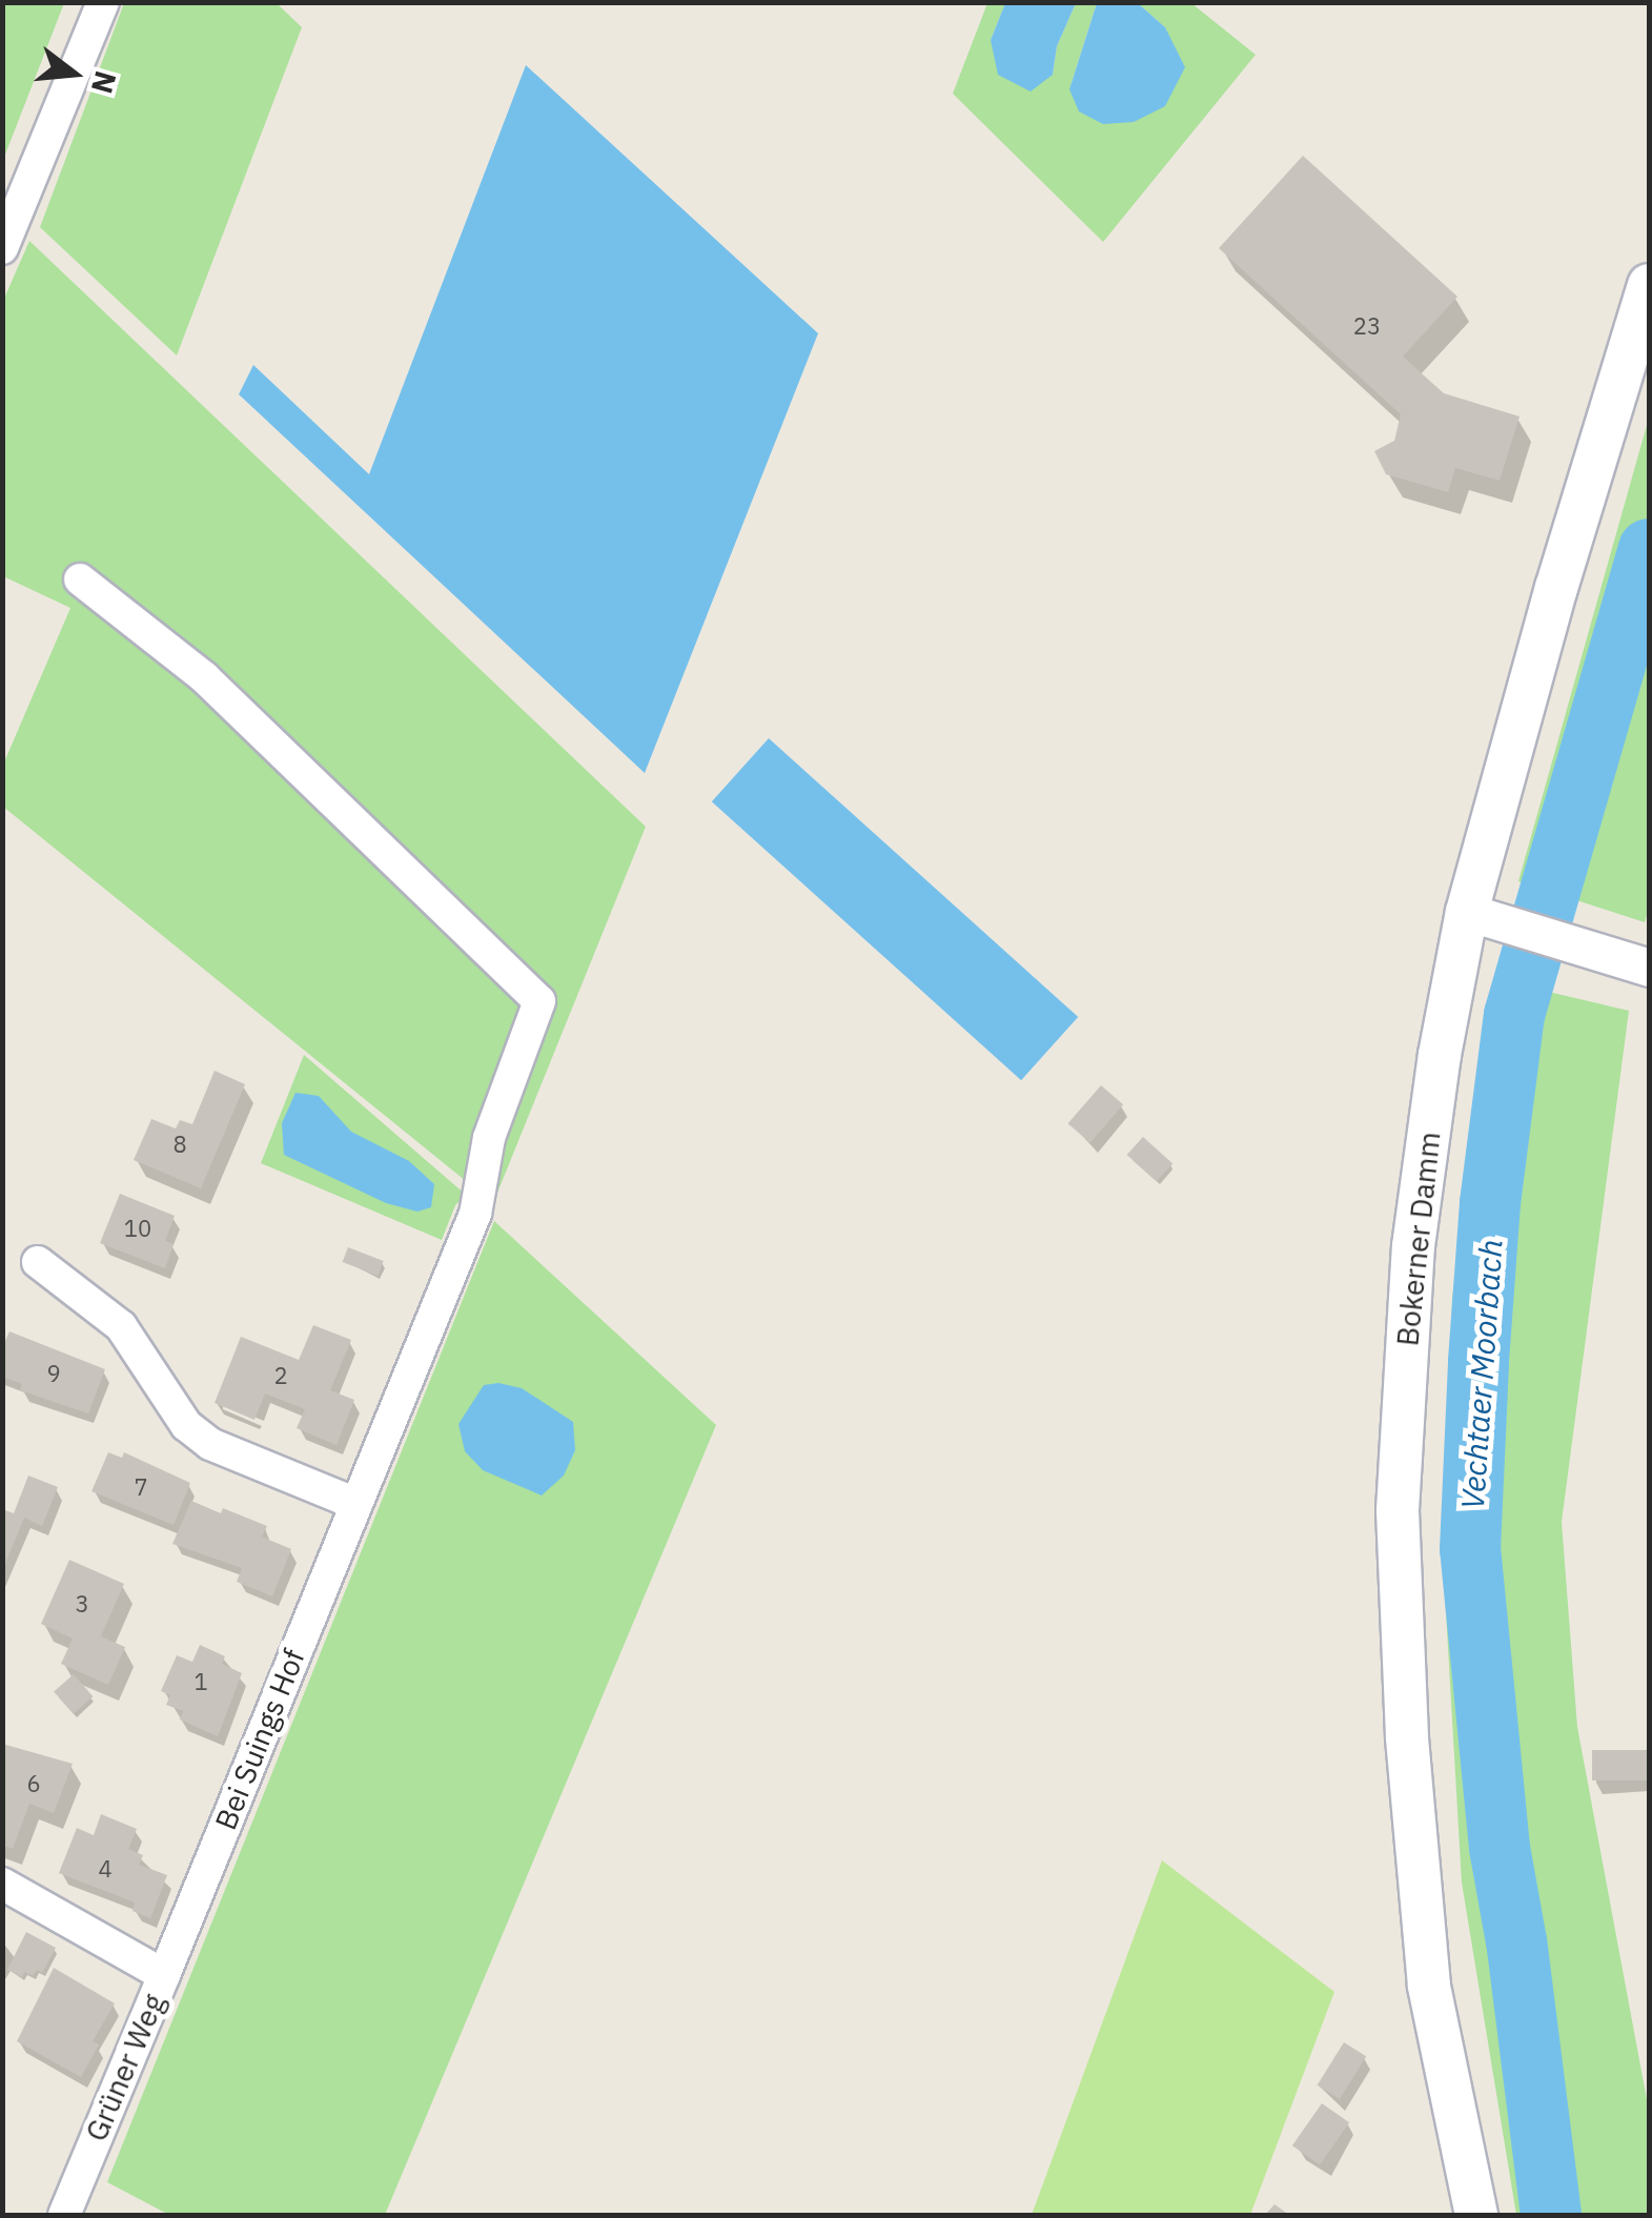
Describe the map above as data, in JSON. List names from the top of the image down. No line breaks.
{"streets":{"main road":["Bokerner Damm"],"street":["Bei Suings Hof","Grüner Weg"]},"crossings":[["Bei Suings Hof","Grüner Weg"]],"water":["Vechtaer Moorbach"],"house_numbers":["23","8","10","9","2","7","3","1","6","4"],"north":"right"}
